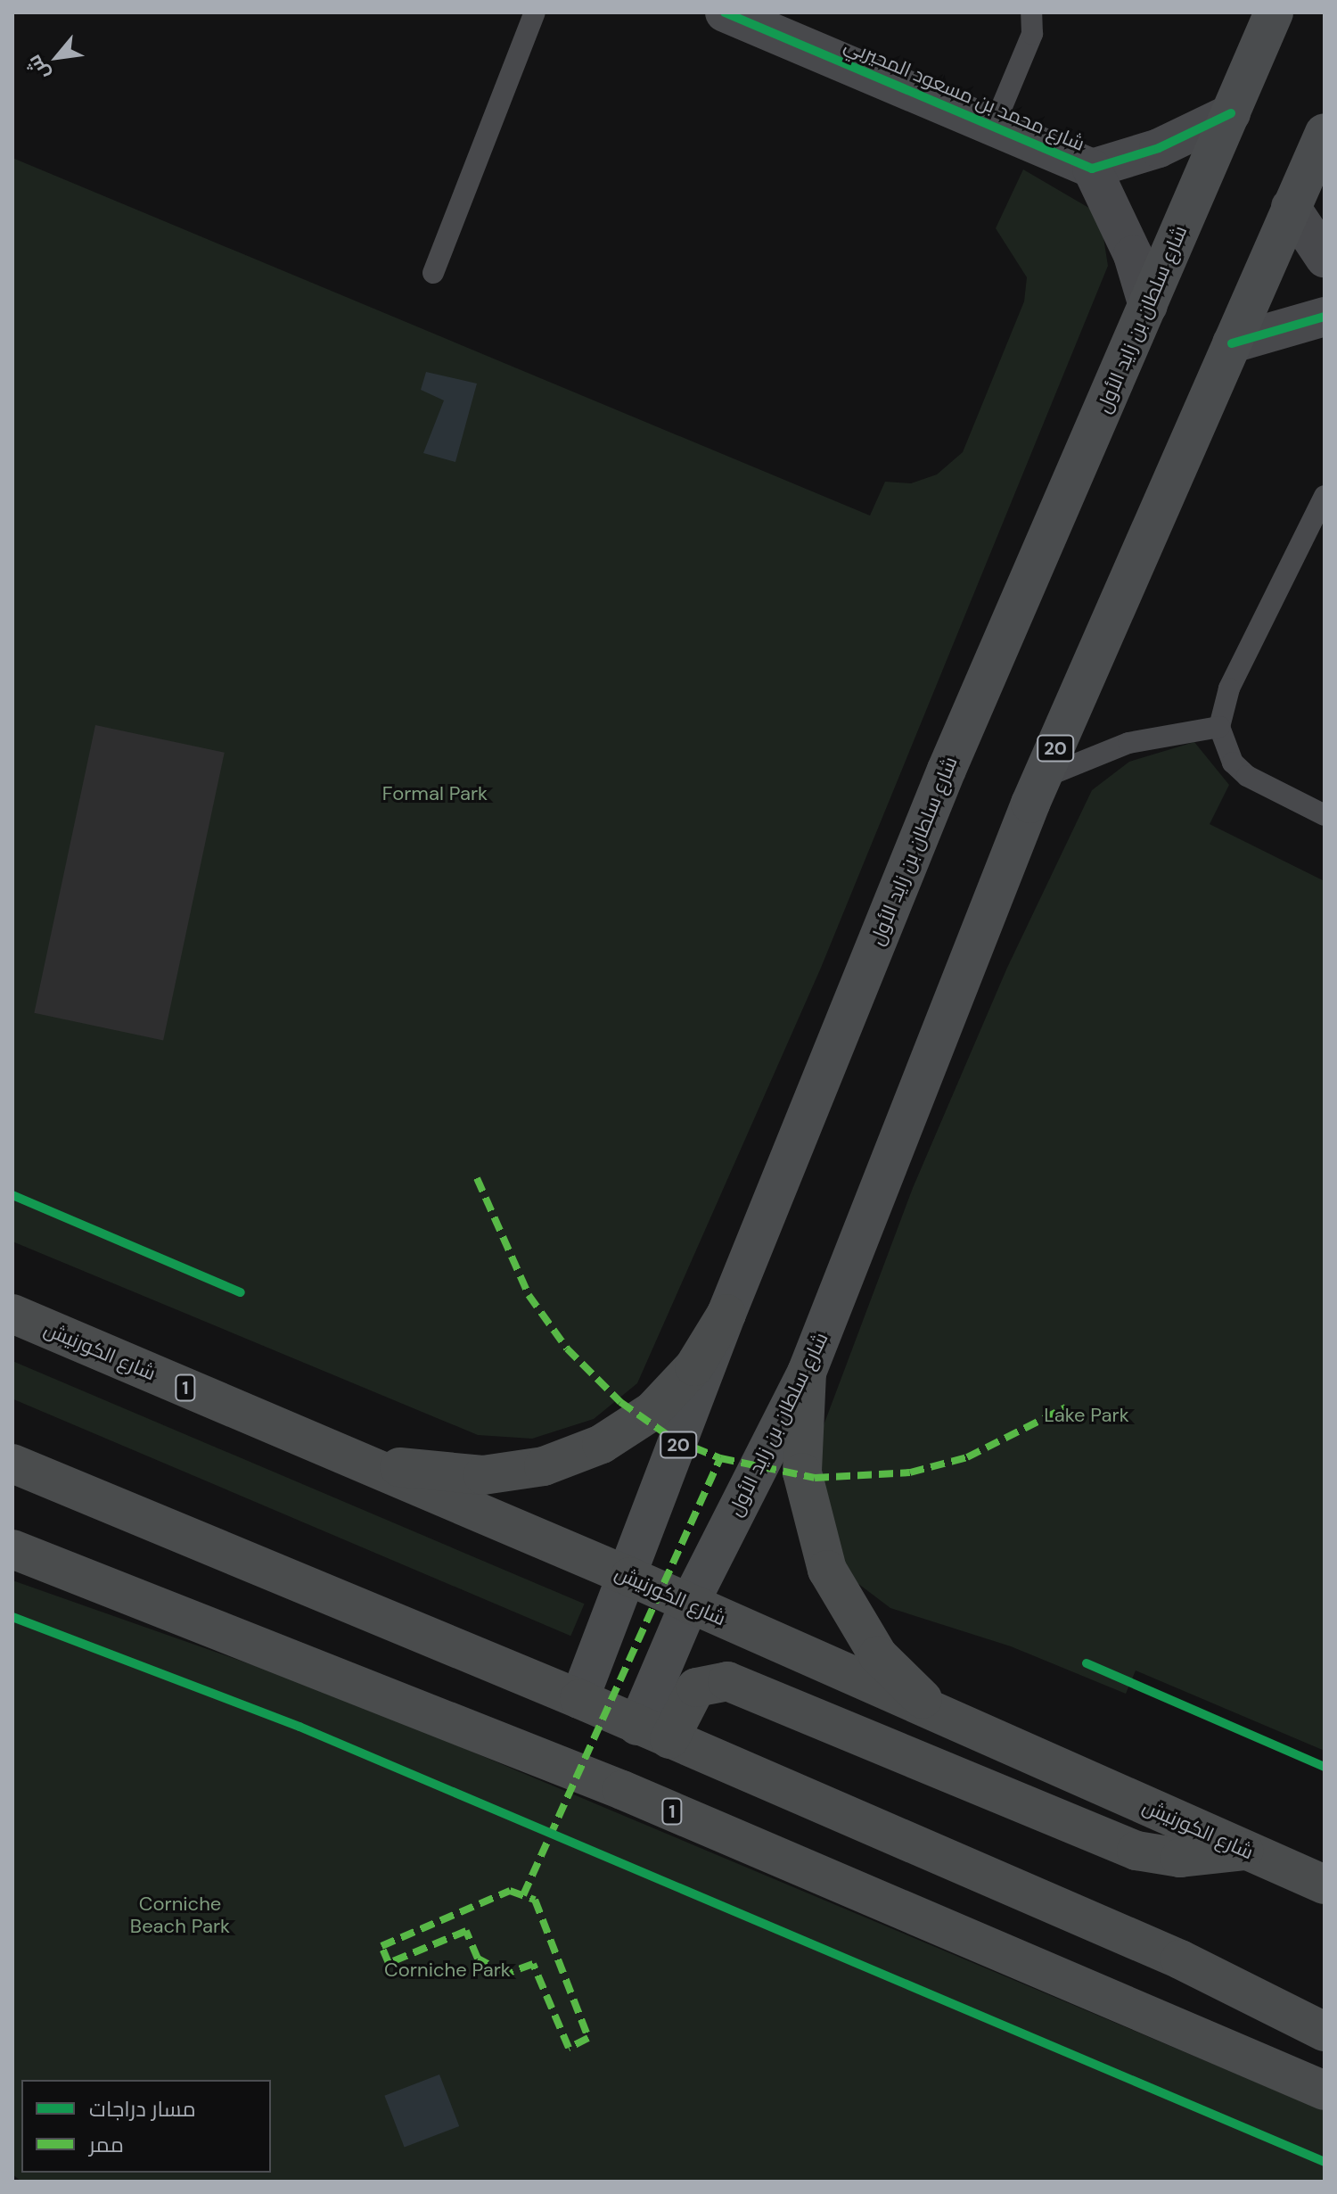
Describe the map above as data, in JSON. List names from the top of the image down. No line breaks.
{"streets":{"highway":["شارع الكورنيش","1"],"main road":["شارع سلطان بن زايد الأول","20"],"street":["شارع محمد بن مسعود المحيربي"]},"crossings":[["شارع محمد بن مسعود المحيربي","شارع سلطان بن زايد الأول"],["شارع سلطان بن زايد الأول","شارع الكورنيش"]],"parks":["Formal Park","Lake Park","Corniche Beach Park","Corniche Park"],"legend":["مسار دراجات","ممر"],"north":"bottom left"}
